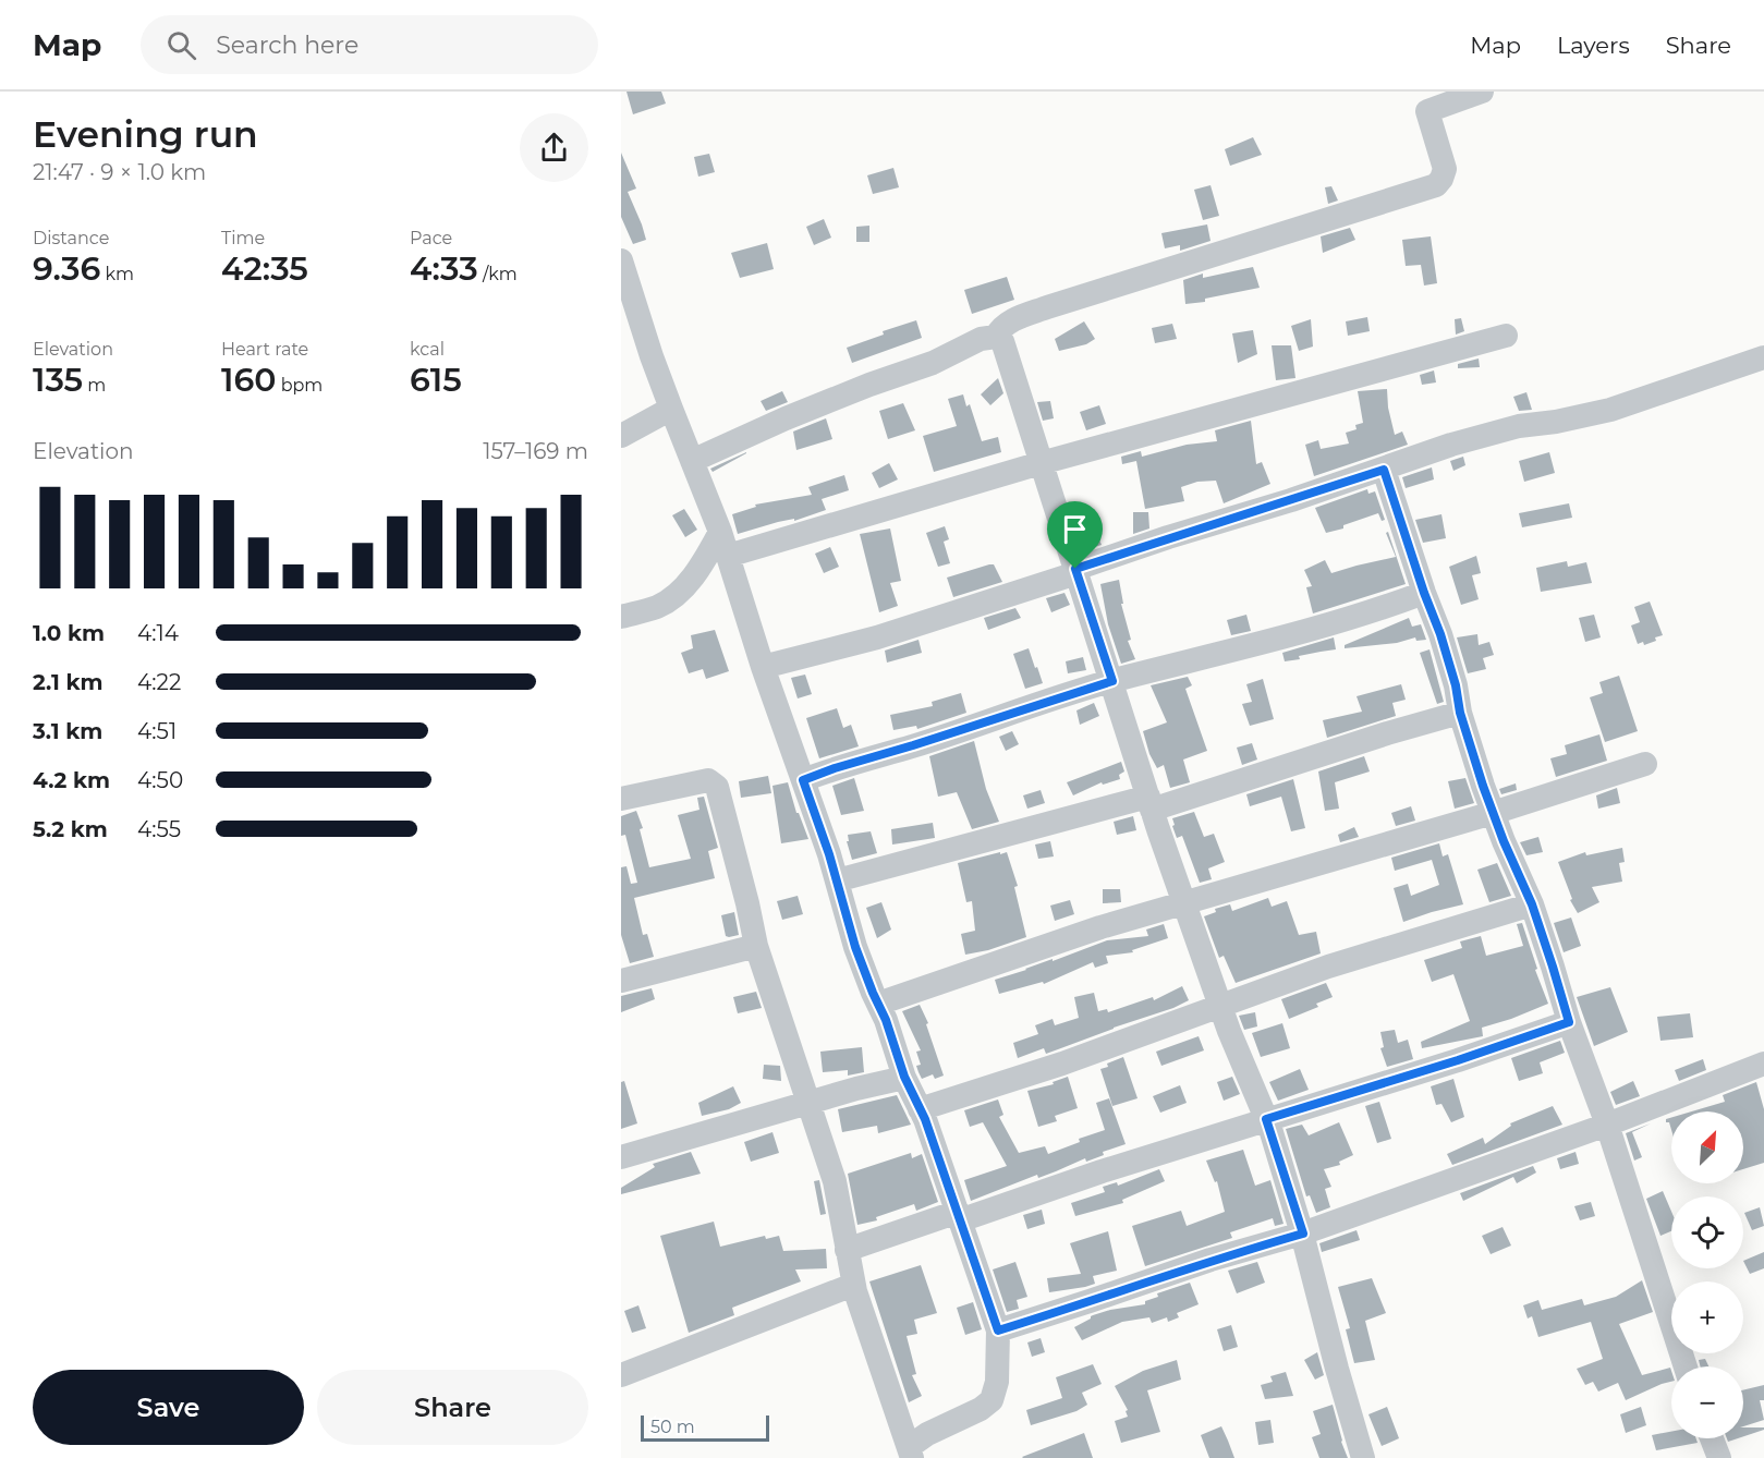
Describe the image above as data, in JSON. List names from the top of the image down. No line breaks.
{"scale_bar":"50 m","north":"top right","page":{"header":"Map","search":"Search here","nav":["Map","Layers","Share"],"heading":["Evening run","21:47 · 9 × 1.0 km"],"stats":[["Distance","9.36 km"],["Time","42:35"],["Pace","4:33 /km"],["Elevation","135 m"],["Heart rate","160 bpm"],["kcal","615"]],"chart":["Elevation","157–169 m"],"list":[{"name":"1.0 km","note":"4:14"},{"name":"2.1 km","note":"4:22"},{"name":"3.1 km","note":"4:51"},{"name":"4.2 km","note":"4:50"},{"name":"5.2 km","note":"4:55"}],"map_buttons":["+","−"],"buttons":["Save","Share"],"scale":"50 m"}}
